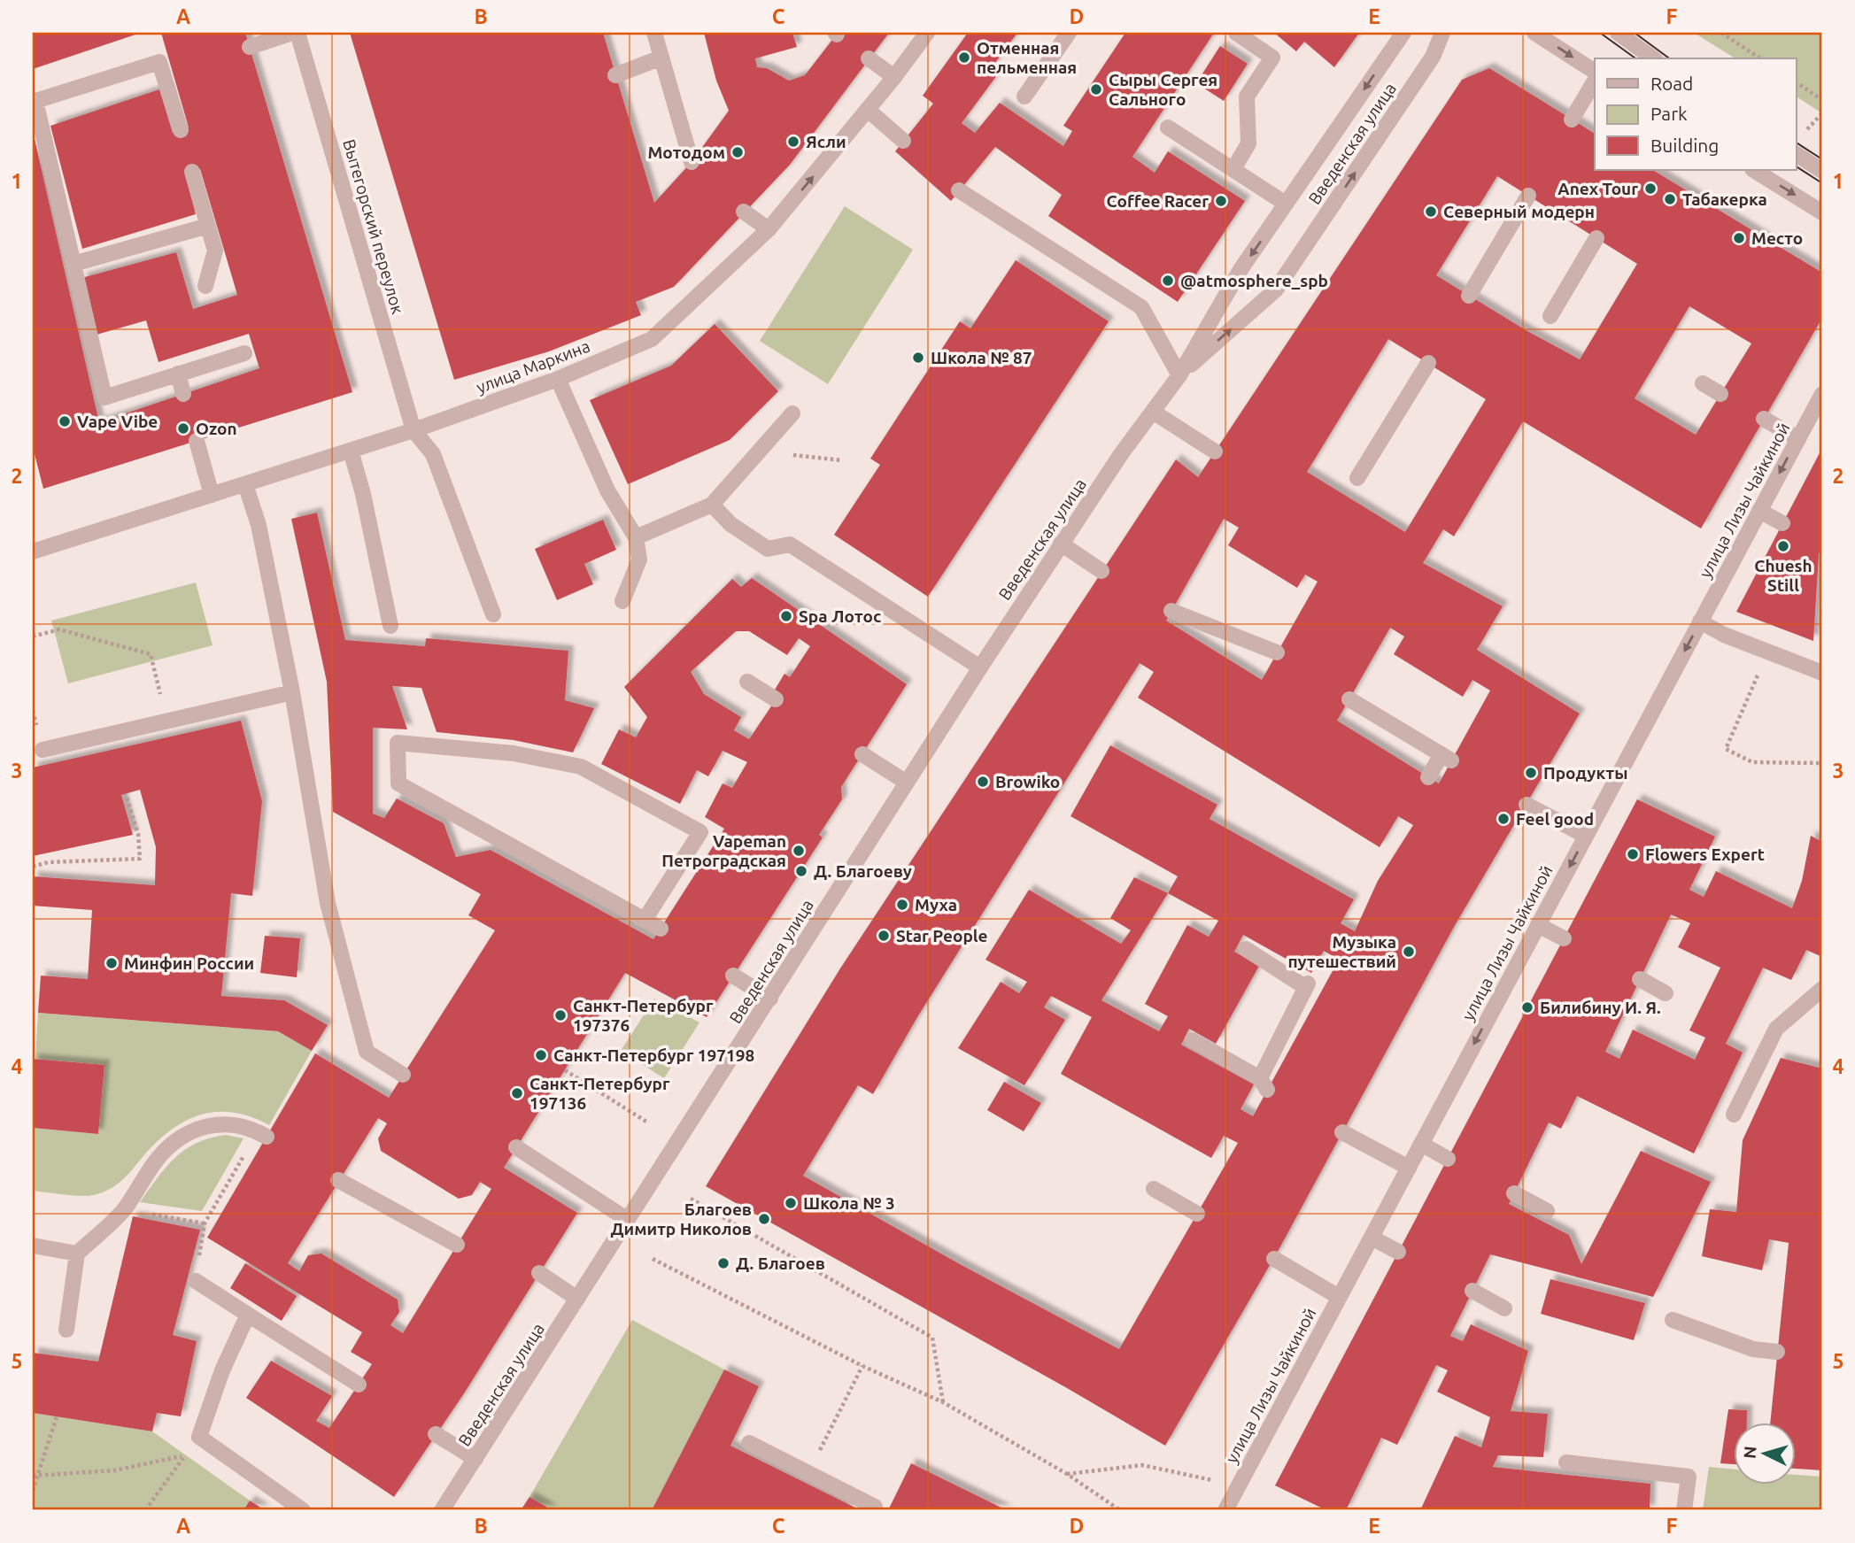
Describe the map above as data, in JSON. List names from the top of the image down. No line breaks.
{"streets":{"street":["Введенская улица","Вытегорский переулок","улица Маркина","улица Лизы Чайкиной"]},"crossings":[["Вытегорский переулок","улица Маркина"]],"one_way":["улица Лизы Чайкиной"],"places":["Отменная пельменная","Сыры Сергея Сального","Ясли","Мотодом","Anex Tour","Табакерка","Coffee Racer","Северный модерн","Место","@atmosphere_spb","Школа № 87","Vape Vibe","Ozon","Chuesh Still","Spa Лотос","Продукты","Browiko","Feel good","Vapeman Петроградская","Flowers Expert","Д. Благоеву","Муха","Star People","Музыка путешествий","Минфин России","Билибину И. Я.","Санкт-Петербург 197376","Санкт-Петербург 197198","Санкт-Петербург 197136","Школа № 3","Благоев Димитр Николов","Д. Благоев"],"legend":["Road","Park","Building"],"north":"left","grid":{"columns":["A","B","C","D","E","F"],"rows":["1","2","3","4","5"]}}
